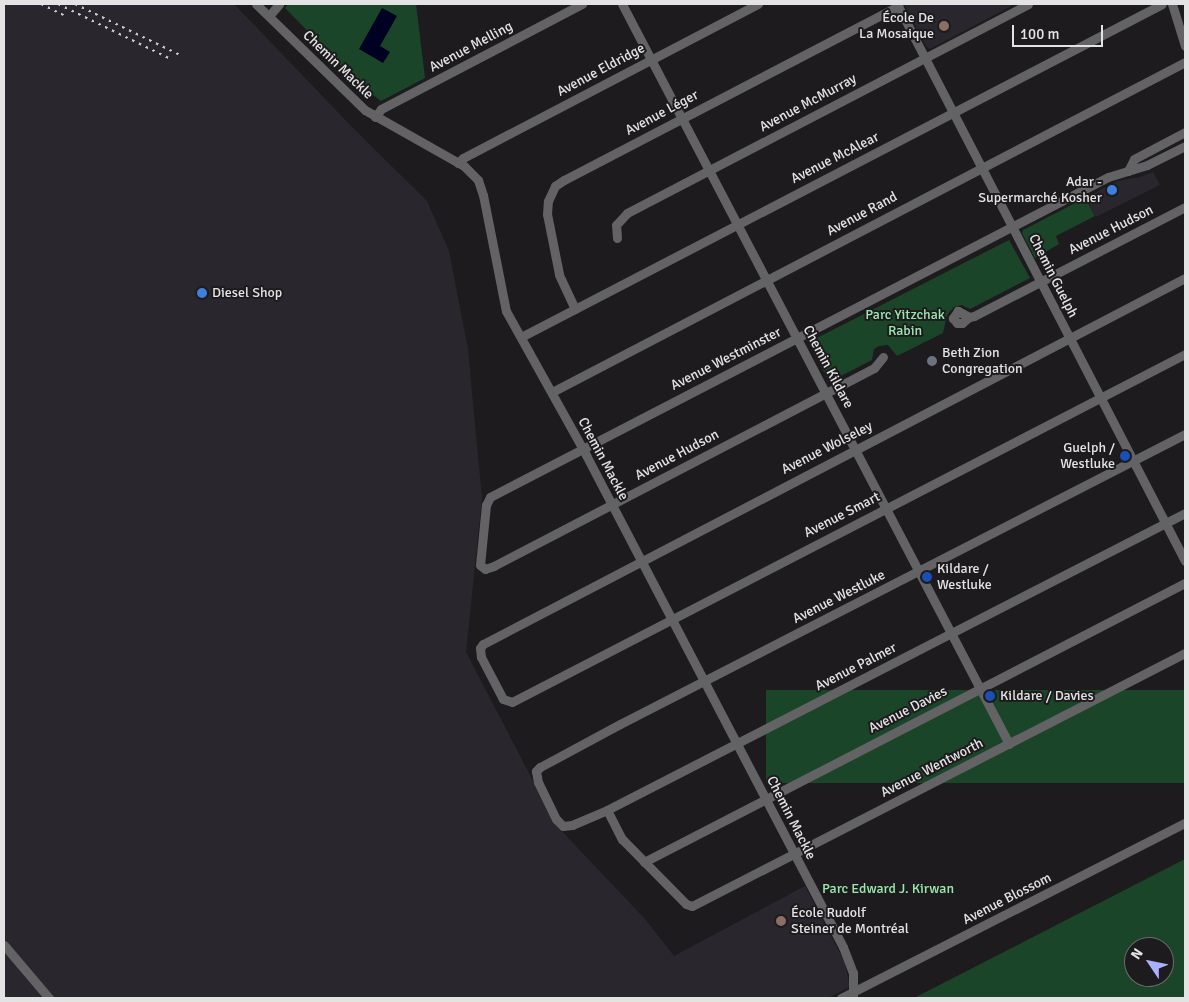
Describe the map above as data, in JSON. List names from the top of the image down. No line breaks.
{"streets":{"street":["Avenue Melling","Chemin Mackle","Avenue Eldridge","Avenue McMurray","Avenue Léger","Avenue McAlear","Avenue Rand","Avenue Hudson","Chemin Guelph","Avenue Westminster","Chemin Kildare","Avenue Wolseley","Avenue Smart","Avenue Westluke","Avenue Palmer","Avenue Davies","Avenue Wentworth","Avenue Blossom"]},"crossings":[["Avenue Melling","Chemin Mackle"],["Chemin Mackle","Avenue Eldridge"],["Chemin Mackle","Avenue McAlear"],["Chemin Mackle","Avenue Rand"],["Chemin Mackle","Avenue Hudson"],["Chemin Mackle","Avenue Westminster"],["Chemin Mackle","Avenue Wolseley"],["Chemin Mackle","Avenue Smart"],["Chemin Mackle","Avenue Westluke"],["Chemin Mackle","Avenue Palmer"],["Chemin Mackle","Avenue Davies"],["Chemin Mackle","Avenue Wentworth"],["Chemin Mackle","Avenue Blossom"],["Avenue Eldridge","Chemin Kildare"],["Avenue McMurray","Chemin Guelph"],["Avenue McMurray","Chemin Kildare"],["Avenue Léger","Avenue McAlear"],["Avenue Léger","Chemin Guelph"],["Avenue Léger","Chemin Kildare"],["Avenue McAlear","Chemin Guelph"],["Avenue McAlear","Chemin Kildare"],["Avenue Rand","Chemin Guelph"],["Avenue Rand","Chemin Kildare"],["Avenue Hudson","Chemin Guelph"],["Avenue Hudson","Avenue Westminster"],["Avenue Hudson","Chemin Kildare"],["Chemin Guelph","Avenue Westminster"],["Chemin Guelph","Avenue Wolseley"],["Chemin Guelph","Avenue Smart"],["Chemin Guelph","Avenue Westluke"],["Chemin Guelph","Avenue Palmer"],["Avenue Westminster","Chemin Kildare"],["Chemin Kildare","Avenue Wolseley"],["Chemin Kildare","Avenue Smart"],["Chemin Kildare","Avenue Westluke"],["Chemin Kildare","Avenue Palmer"],["Chemin Kildare","Avenue Davies"],["Chemin Kildare","Avenue Wentworth"],["Avenue Wolseley","Avenue Smart"],["Avenue Westluke","Avenue Palmer"],["Avenue Davies","Avenue Wentworth"]],"parks":["Parc Yitzchak Rabin","Parc Edward J. Kirwan"],"places":["École De La Mosaique","Adar - Supermarché Kosher","Diesel Shop","Beth Zion Congregation","Guelph / Westluke","Kildare / Westluke","Kildare / Davies","École Rudolf Steiner de Montréal"],"scale_bar":"100 m","north":"top left"}
